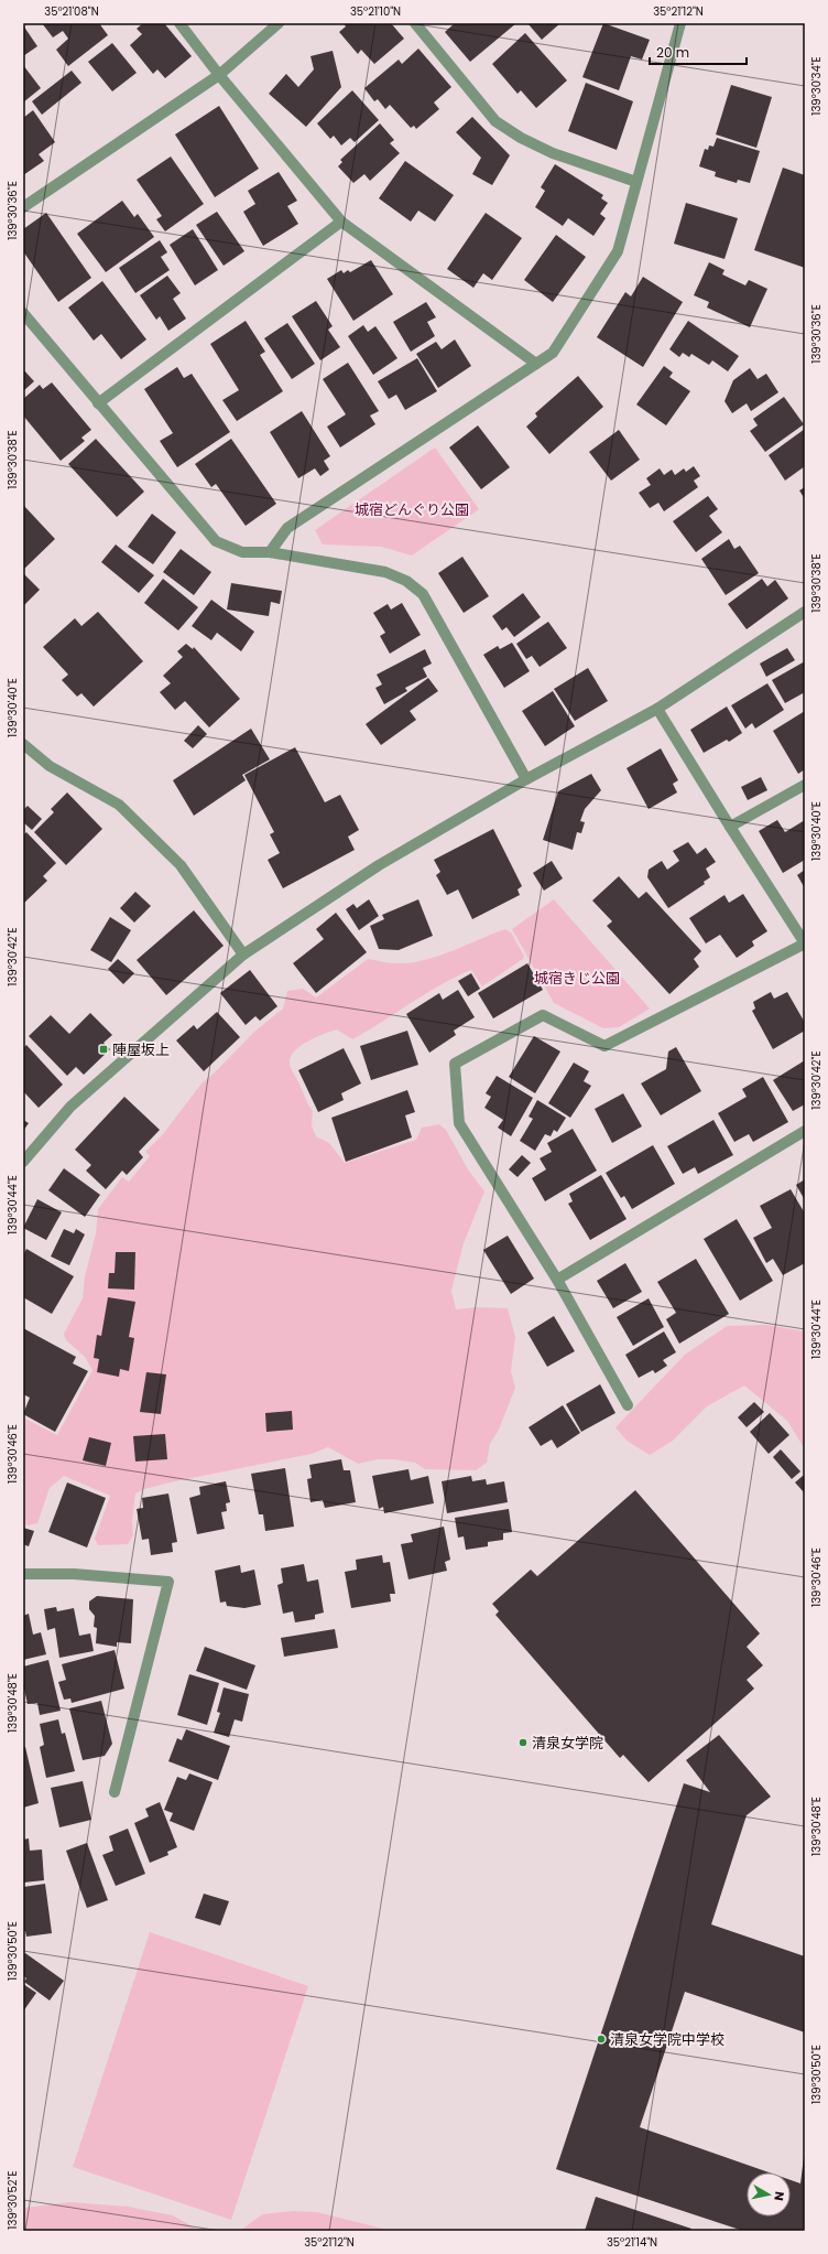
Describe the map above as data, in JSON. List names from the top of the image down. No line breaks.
{"parks":["城宿どんぐり公園","城宿きじ公園"],"places":{"transit":["陣屋坂上"],"other":["清泉女学院","清泉女学院中学校"]},"scale_bar":"20 m","north":"right","coordinates":["35°21'08\"N","35°21'10\"N","35°21'12\"N","139°30'34\"E","139°30'36\"E","139°30'38\"E","139°30'40\"E","139°30'42\"E","139°30'44\"E","139°30'46\"E","139°30'48\"E","139°30'50\"E","139°30'52\"E","35°21'14\"N"]}
